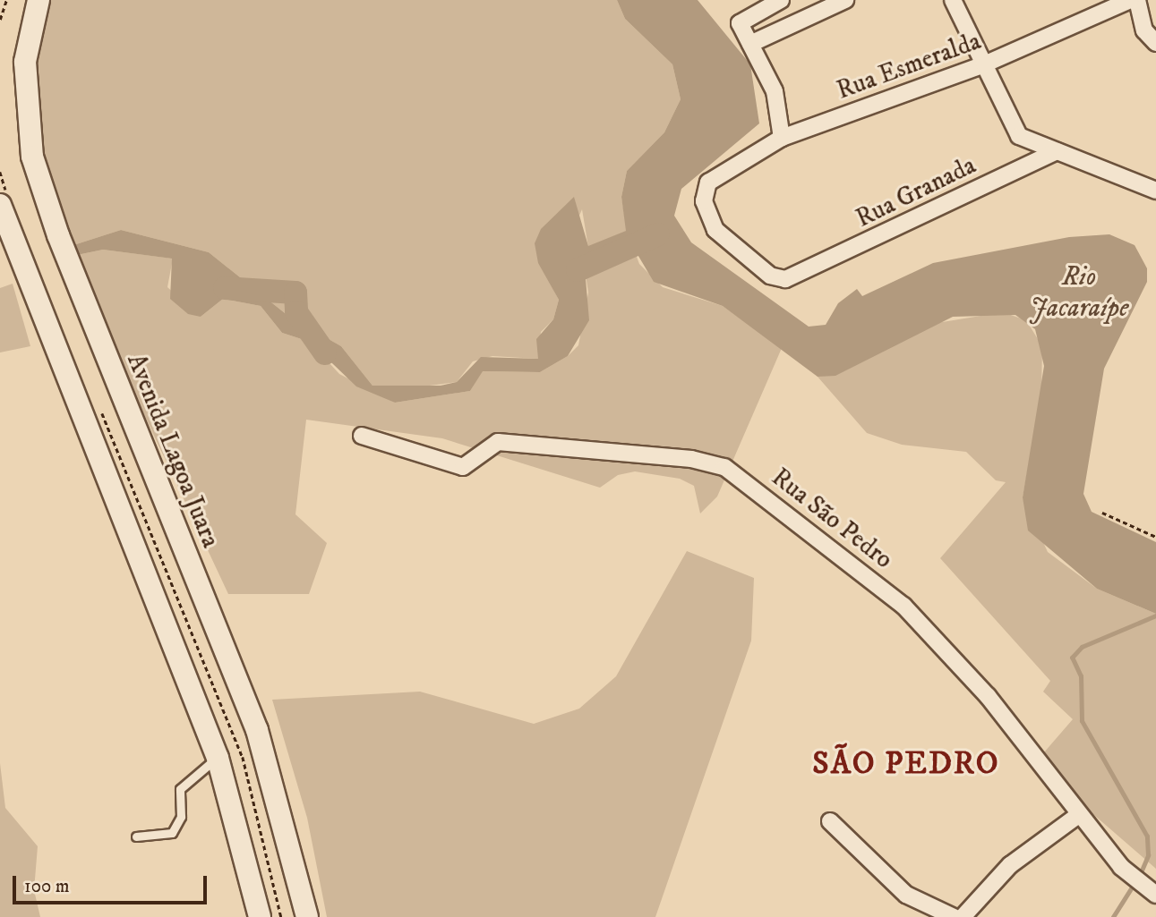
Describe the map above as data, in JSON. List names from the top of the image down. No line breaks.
{"streets":{"main road":["Avenida Lagoa Juara"],"street":["Rua Esmeralda","Rua Granada","Rua São Pedro"]},"crossings":[["Rua Esmeralda","Rua Granada"]],"districts":["SÃO PEDRO"],"water":["Rio Jacaraípe"],"scale_bar":"100 m"}
